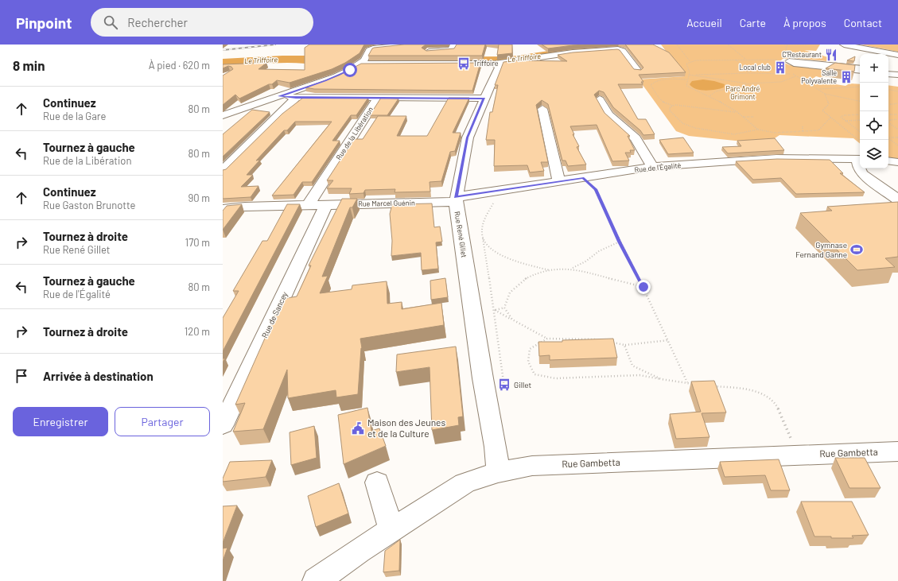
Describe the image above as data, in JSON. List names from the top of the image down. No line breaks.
{"streets":{"street":["Rue de la Libération","Rue de l'Égalité","Rue Marcel Guénin","Rue René Gillet","Rue de Sancey","Rue Gambetta"]},"crossings":[["Rue de la Libération","Rue Marcel Guénin"],["Rue de l'Égalité","Rue Marcel Guénin"],["Rue de l'Égalité","Rue René Gillet"],["Rue Marcel Guénin","Rue René Gillet"],["Rue Marcel Guénin","Rue de Sancey"],["Rue René Gillet","Rue Gambetta"]],"water":["Le Triffoire"],"parks":["Parc André Grimont"],"places":{"restaurant":["C'Restaurant"],"bus stop":["Triffoire","Gillet"],"building":["Local club","Salle Polyvalente"],"sports":["Gymnase Fernand Ganne"],"public building":["Maison des Jeunes et de la Culture"]},"page":{"header":"Pinpoint","search":"Rechercher","nav":["Accueil","Carte","À propos","Contact"],"heading":["8 min","À pied · 620 m"],"map_buttons":["+","−"],"list":[["Continuez","Rue de la Gare","80 m"],["Tournez à gauche","Rue de la Libération","80 m"],["Continuez","Rue Gaston Brunotte","90 m"],["Tournez à droite","Rue René Gillet","170 m"],["Tournez à gauche","Rue de l'Égalité","80 m"],["Tournez à droite","120 m"],"Arrivée à destination"],"buttons":["Enregistrer","Partager"]}}
